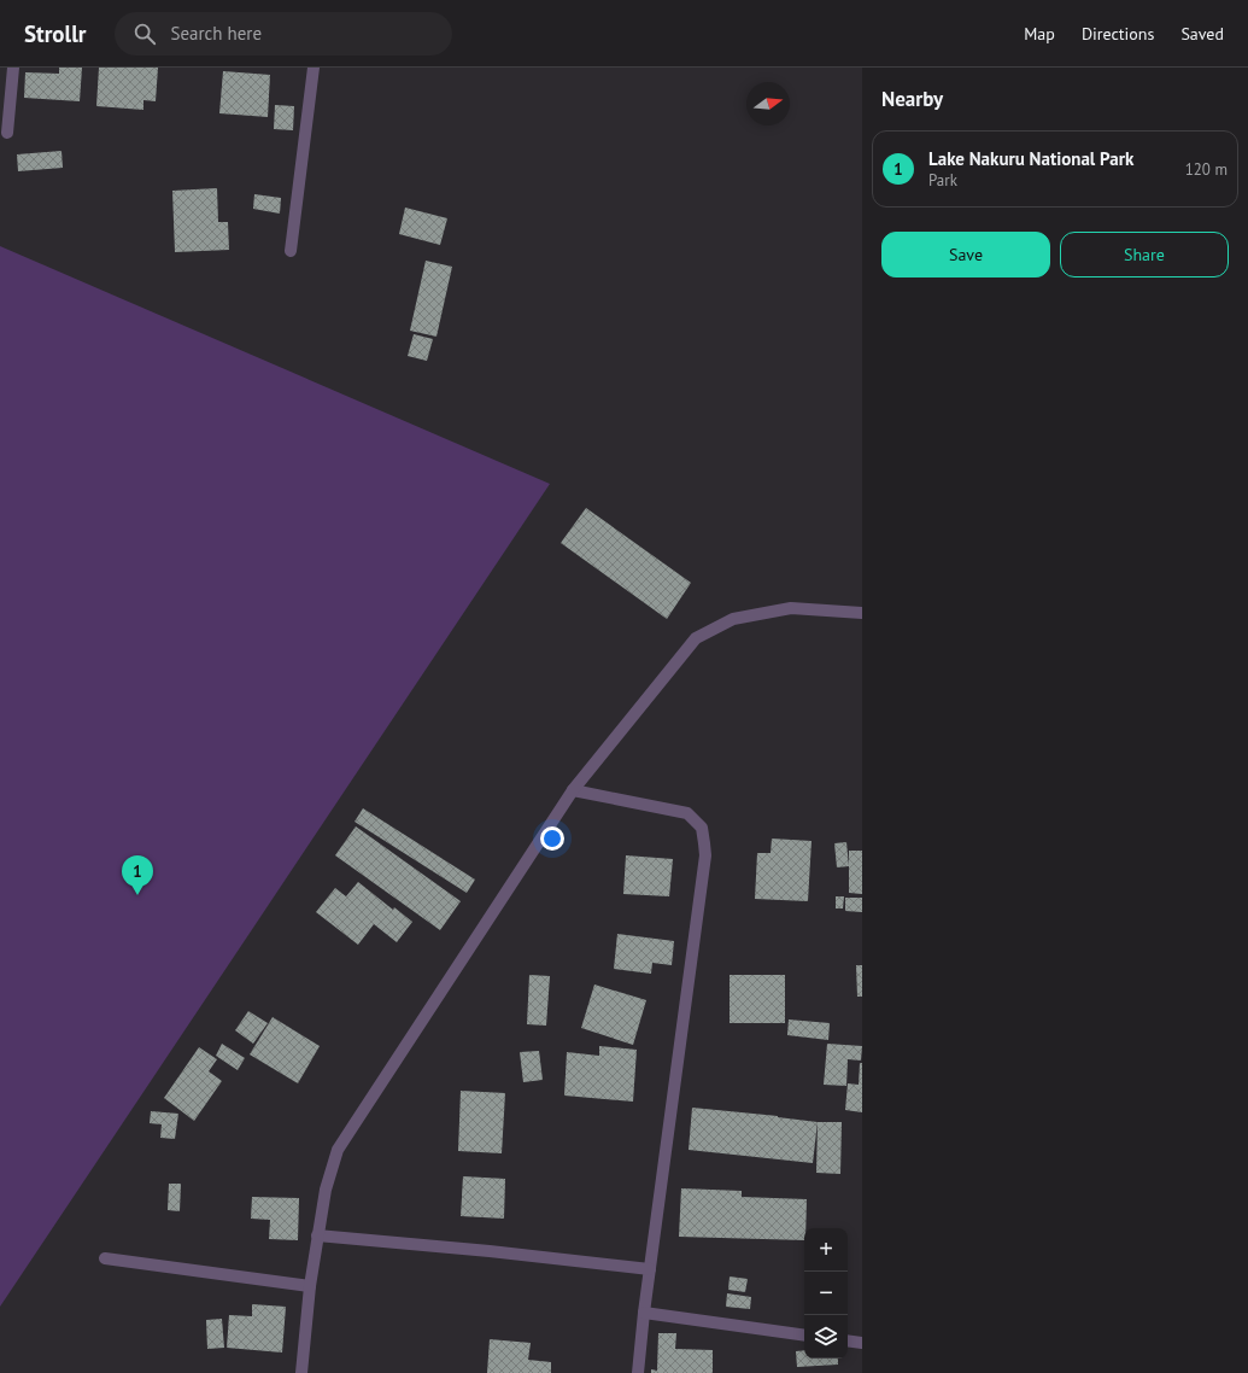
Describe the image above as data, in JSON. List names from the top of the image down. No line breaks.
{"north":"right","page":{"header":"Strollr","search":"Search here","nav":["Map","Directions","Saved"],"heading":"Nearby","list":[{"mark":"1","name":"Lake Nakuru National Park","note":"Park","value":"120 m"}],"buttons":["Save","Share"],"pins":"1","map_buttons":["+","−"]}}
